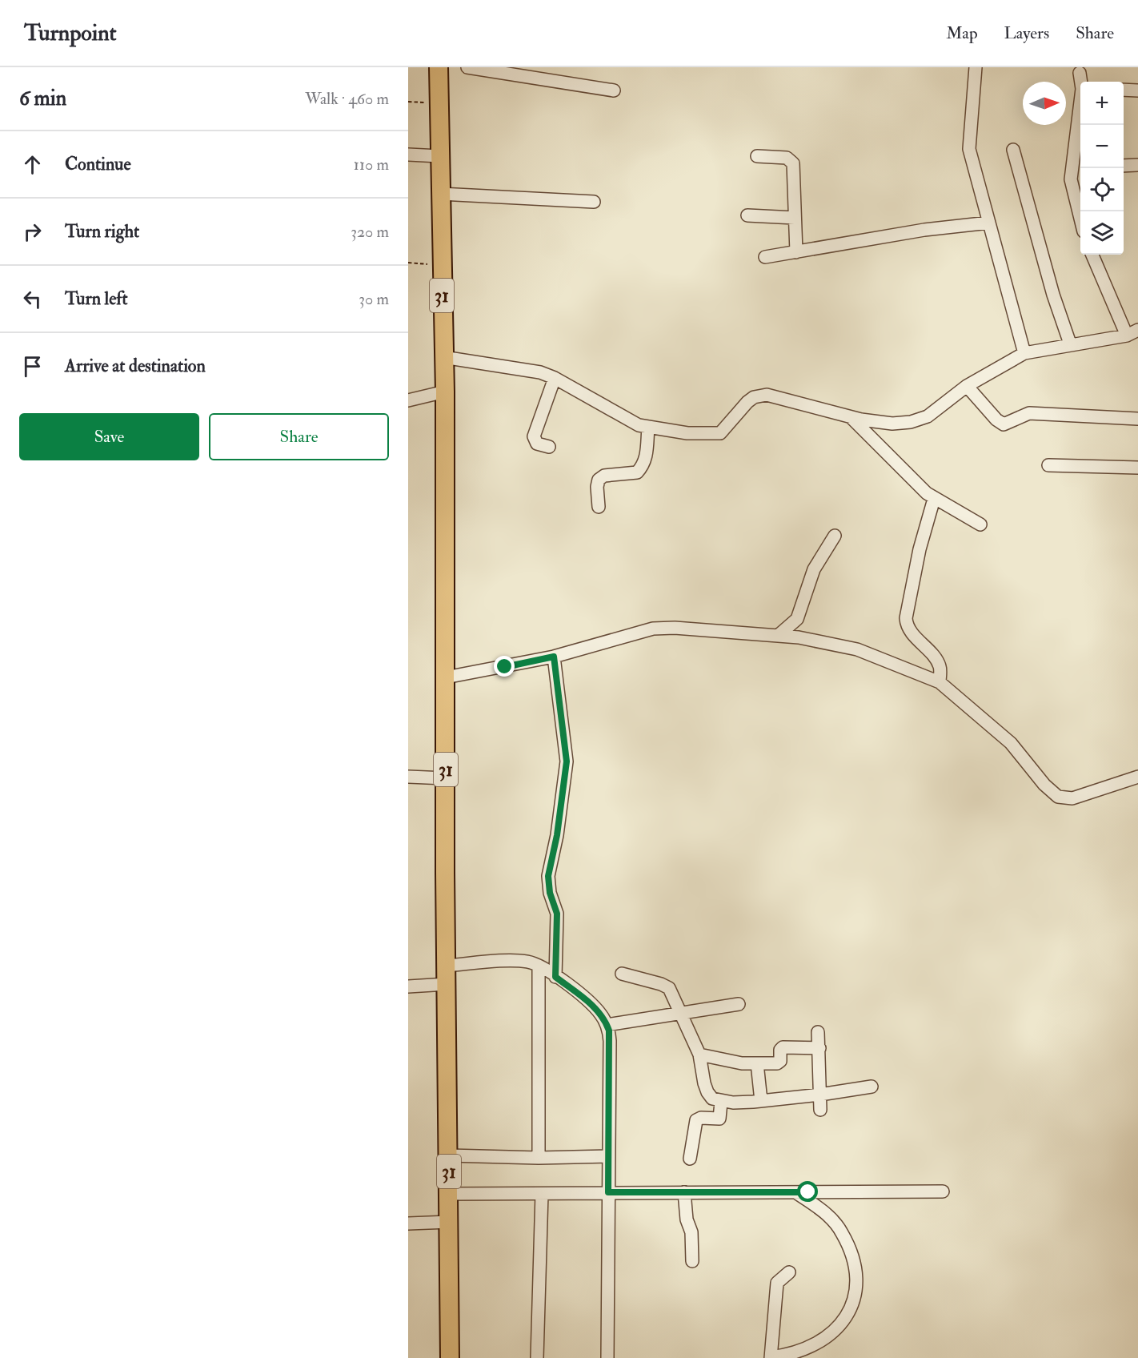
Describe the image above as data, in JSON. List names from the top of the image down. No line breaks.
{"streets":{"highway":["31"]},"north":"right","page":{"header":"Turnpoint","nav":["Map","Layers","Share"],"heading":["6 min","Walk · 460 m"],"map_buttons":["+","−"],"list":[["Continue","110 m"],["Turn right","320 m"],["Turn left","30 m"],"Arrive at destination"],"buttons":["Save","Share"]}}
